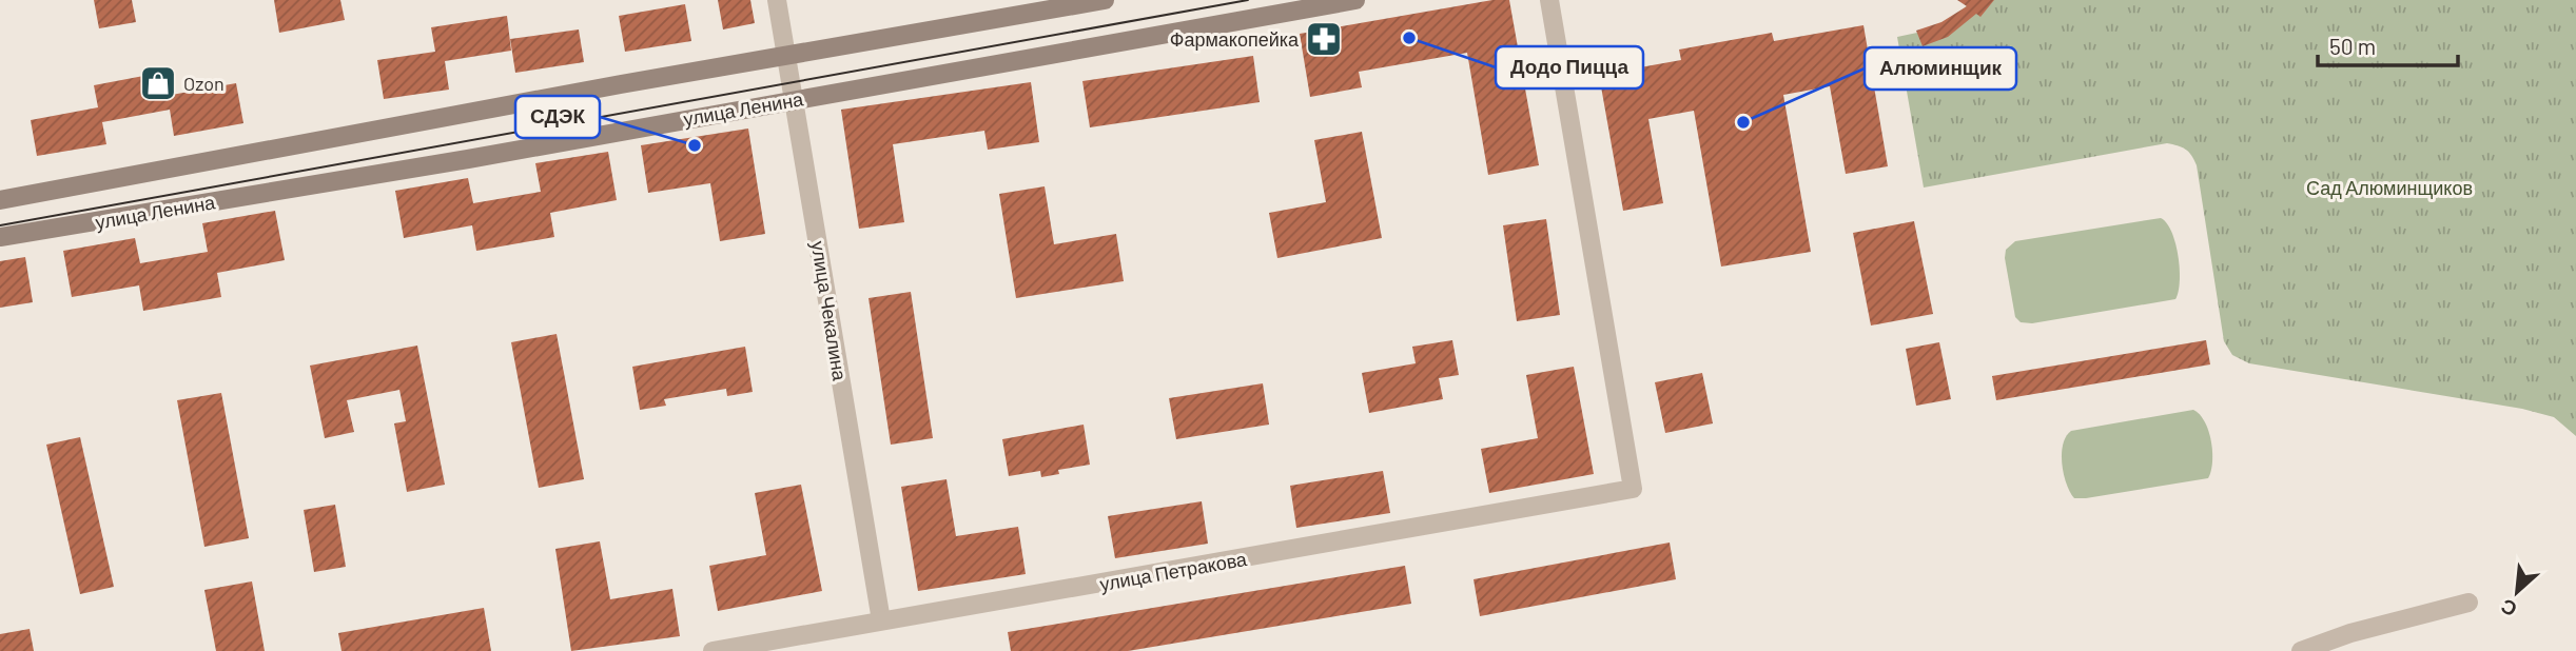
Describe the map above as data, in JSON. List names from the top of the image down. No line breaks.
{"streets":{"main road":["улица Ленина"],"street":["улица Чекалина","улица Петракова"]},"crossings":[["улица Ленина","улица Чекалина"],["улица Чекалина","улица Петракова"]],"parks":["Сад Алюминщиков"],"places":{"other":["Додо Пицца","Алюминщик","СДЭК"],"pharmacy":["Фармакопейка"],"shop":["Ozon"]},"scale_bar":"50 m","north":"bottom left"}
